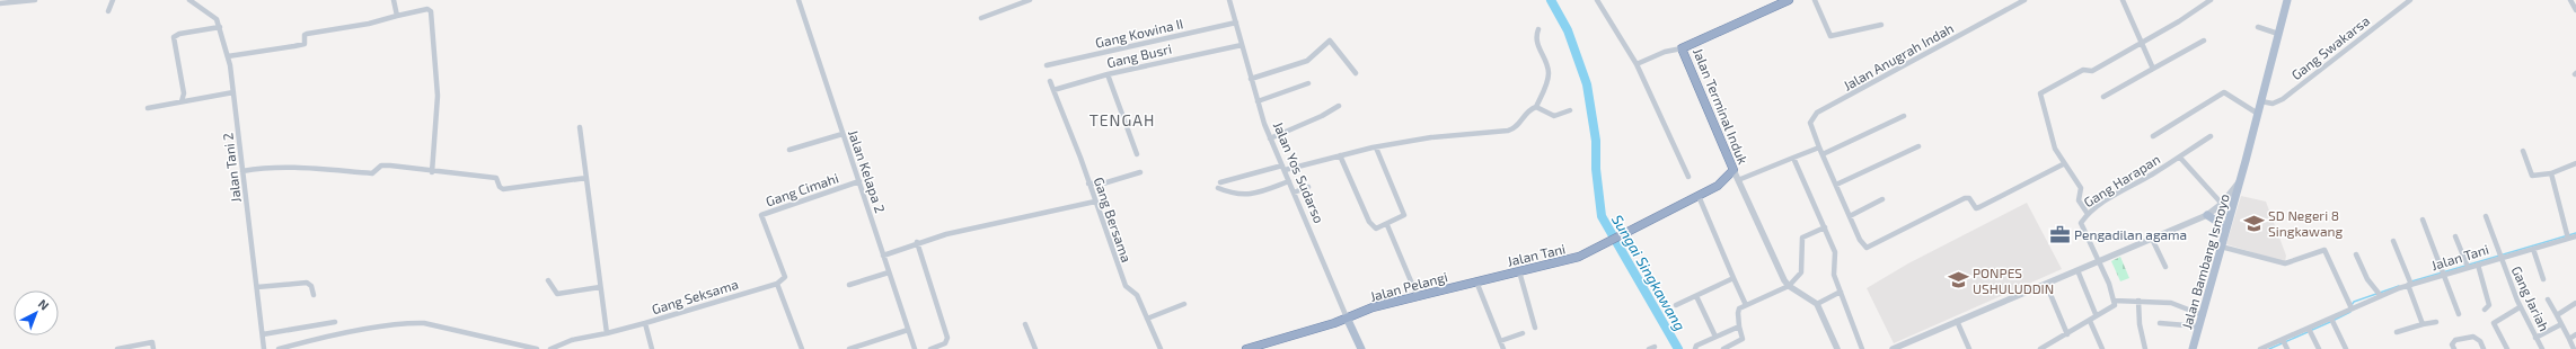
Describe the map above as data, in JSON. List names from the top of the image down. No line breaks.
{"streets":{"highway":["Jalan Terminal Induk","Jalan Tani","Jalan Pelangi"],"main road":["Jalan Yos Sudarso","Jalan Bambang Ismoyo"],"street":["Gang Kowina II","Gang Swakarsa","Gang Busri","Jalan Anugrah Indah","Jalan Tani 2","Jalan Kelapa 2","Gang Harapan","Gang Cimahi","Gang Bersama","Gang Seksama","Gang Jariah"]},"crossings":[["Gang Kowina II","Jalan Yos Sudarso"],["Gang Swakarsa","Jalan Bambang Ismoyo"],["Gang Busri","Jalan Yos Sudarso"],["Gang Busri","Gang Bersama"],["Jalan Terminal Induk","Jalan Tani"],["Jalan Kelapa 2","Gang Cimahi"],["Jalan Yos Sudarso","Jalan Pelangi"],["Gang Cimahi","Gang Seksama"],["Jalan Tani","Jalan Pelangi"],["Jalan Tani","Gang Jariah"]],"districts":["TENGAH"],"water":["Sungai Singkawang"],"places":{"school or university":["SD Negeri 8 Singkawang","PONPES USHULUDDIN"],"office":["Pengadilan agama"]},"north":"top right"}
